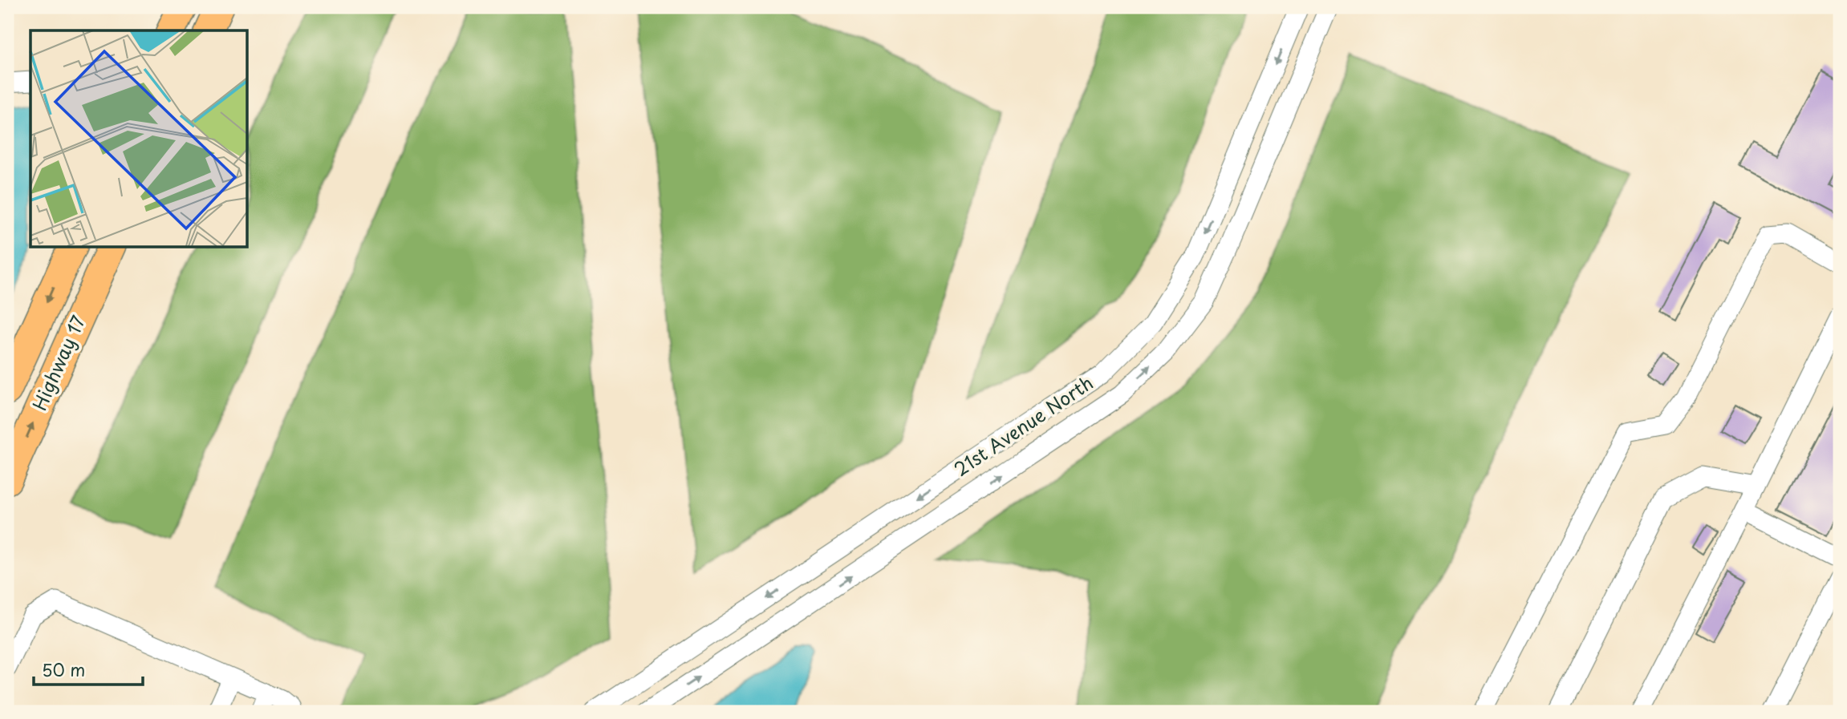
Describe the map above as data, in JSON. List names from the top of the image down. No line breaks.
{"streets":{"highway":["Highway 17"],"street":["21st Avenue North"]},"scale_bar":"50 m"}
